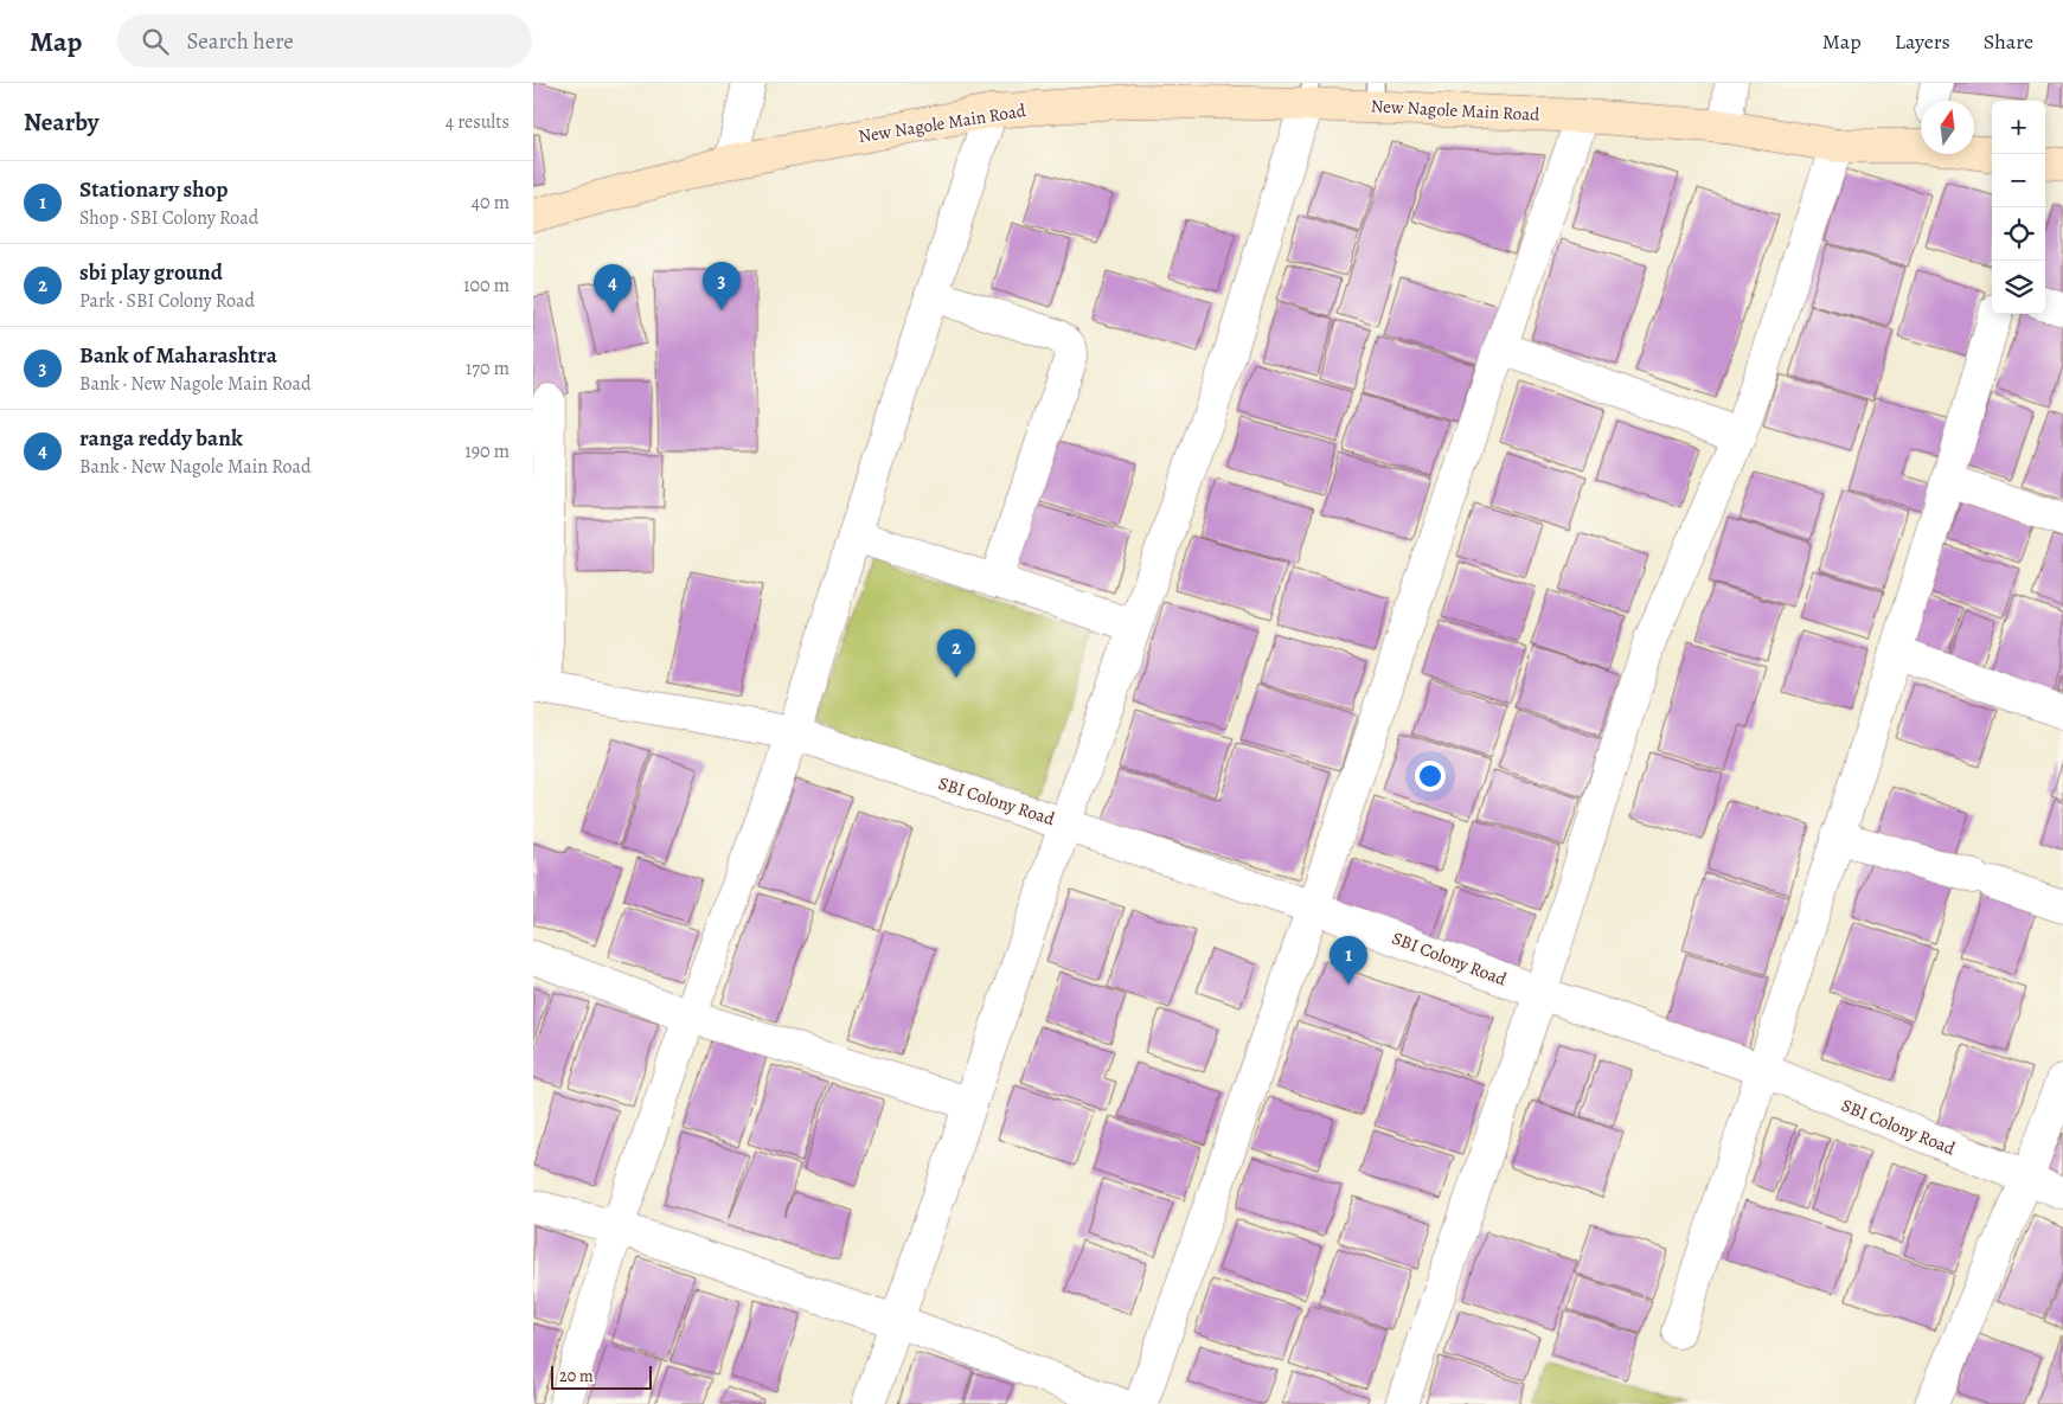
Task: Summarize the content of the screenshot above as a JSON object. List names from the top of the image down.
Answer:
{
  "streets": {
    "street": ["New Nagole Main Road", "SBI Colony Road"]
  },
  "scale_bar": "20 m",
  "north": "top",
  "page": {
    "header": "Map",
    "search": "Search here",
    "nav": ["Map", "Layers", "Share"],
    "heading": ["Nearby", "4 results"],
    "map_buttons": ["+", "−"],
    "list": [
      {
        "mark": "1",
        "name": "Stationary shop",
        "note": "Shop · SBI Colony Road",
        "value": "40 m"
      },
      {
        "mark": "2",
        "name": "sbi play ground",
        "note": "Park · SBI Colony Road",
        "value": "100 m"
      },
      {
        "mark": "3",
        "name": "Bank of Maharashtra",
        "note": "Bank · New Nagole Main Road",
        "value": "170 m"
      },
      {
        "mark": "4",
        "name": "ranga reddy bank",
        "note": "Bank · New Nagole Main Road",
        "value": "190 m"
      }
    ],
    "pins": [
      "3",
      "4",
      "2",
      "1"
    ],
    "scale": "20 m"
  }
}
